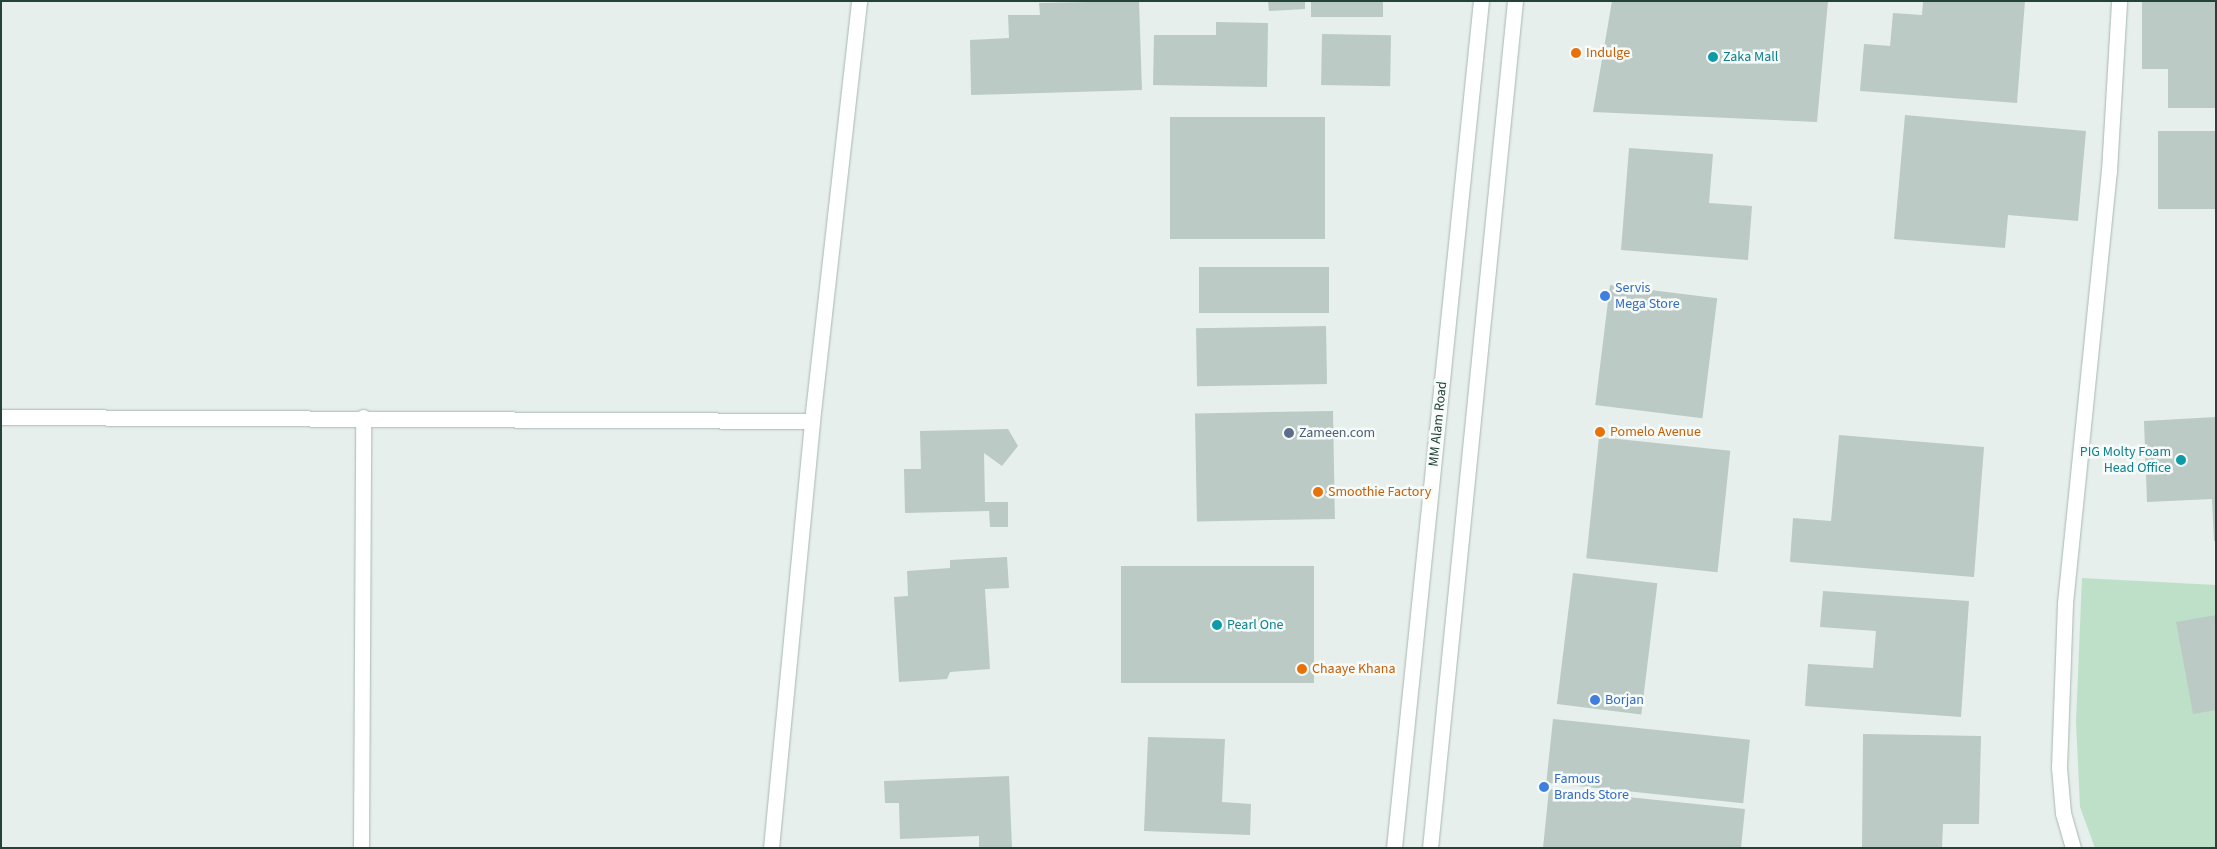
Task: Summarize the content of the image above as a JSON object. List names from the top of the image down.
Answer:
{
  "streets": {
    "street": ["MM Alam Road"]
  },
  "places": [
    "Indulge",
    "Zaka Mall",
    "Servis Mega Store",
    "Pomelo Avenue",
    "Zameen.com",
    "PIG Molty Foam Head Office",
    "Smoothie Factory",
    "Pearl One",
    "Chaaye Khana",
    "Borjan",
    "Famous Brands Store"
  ]
}
